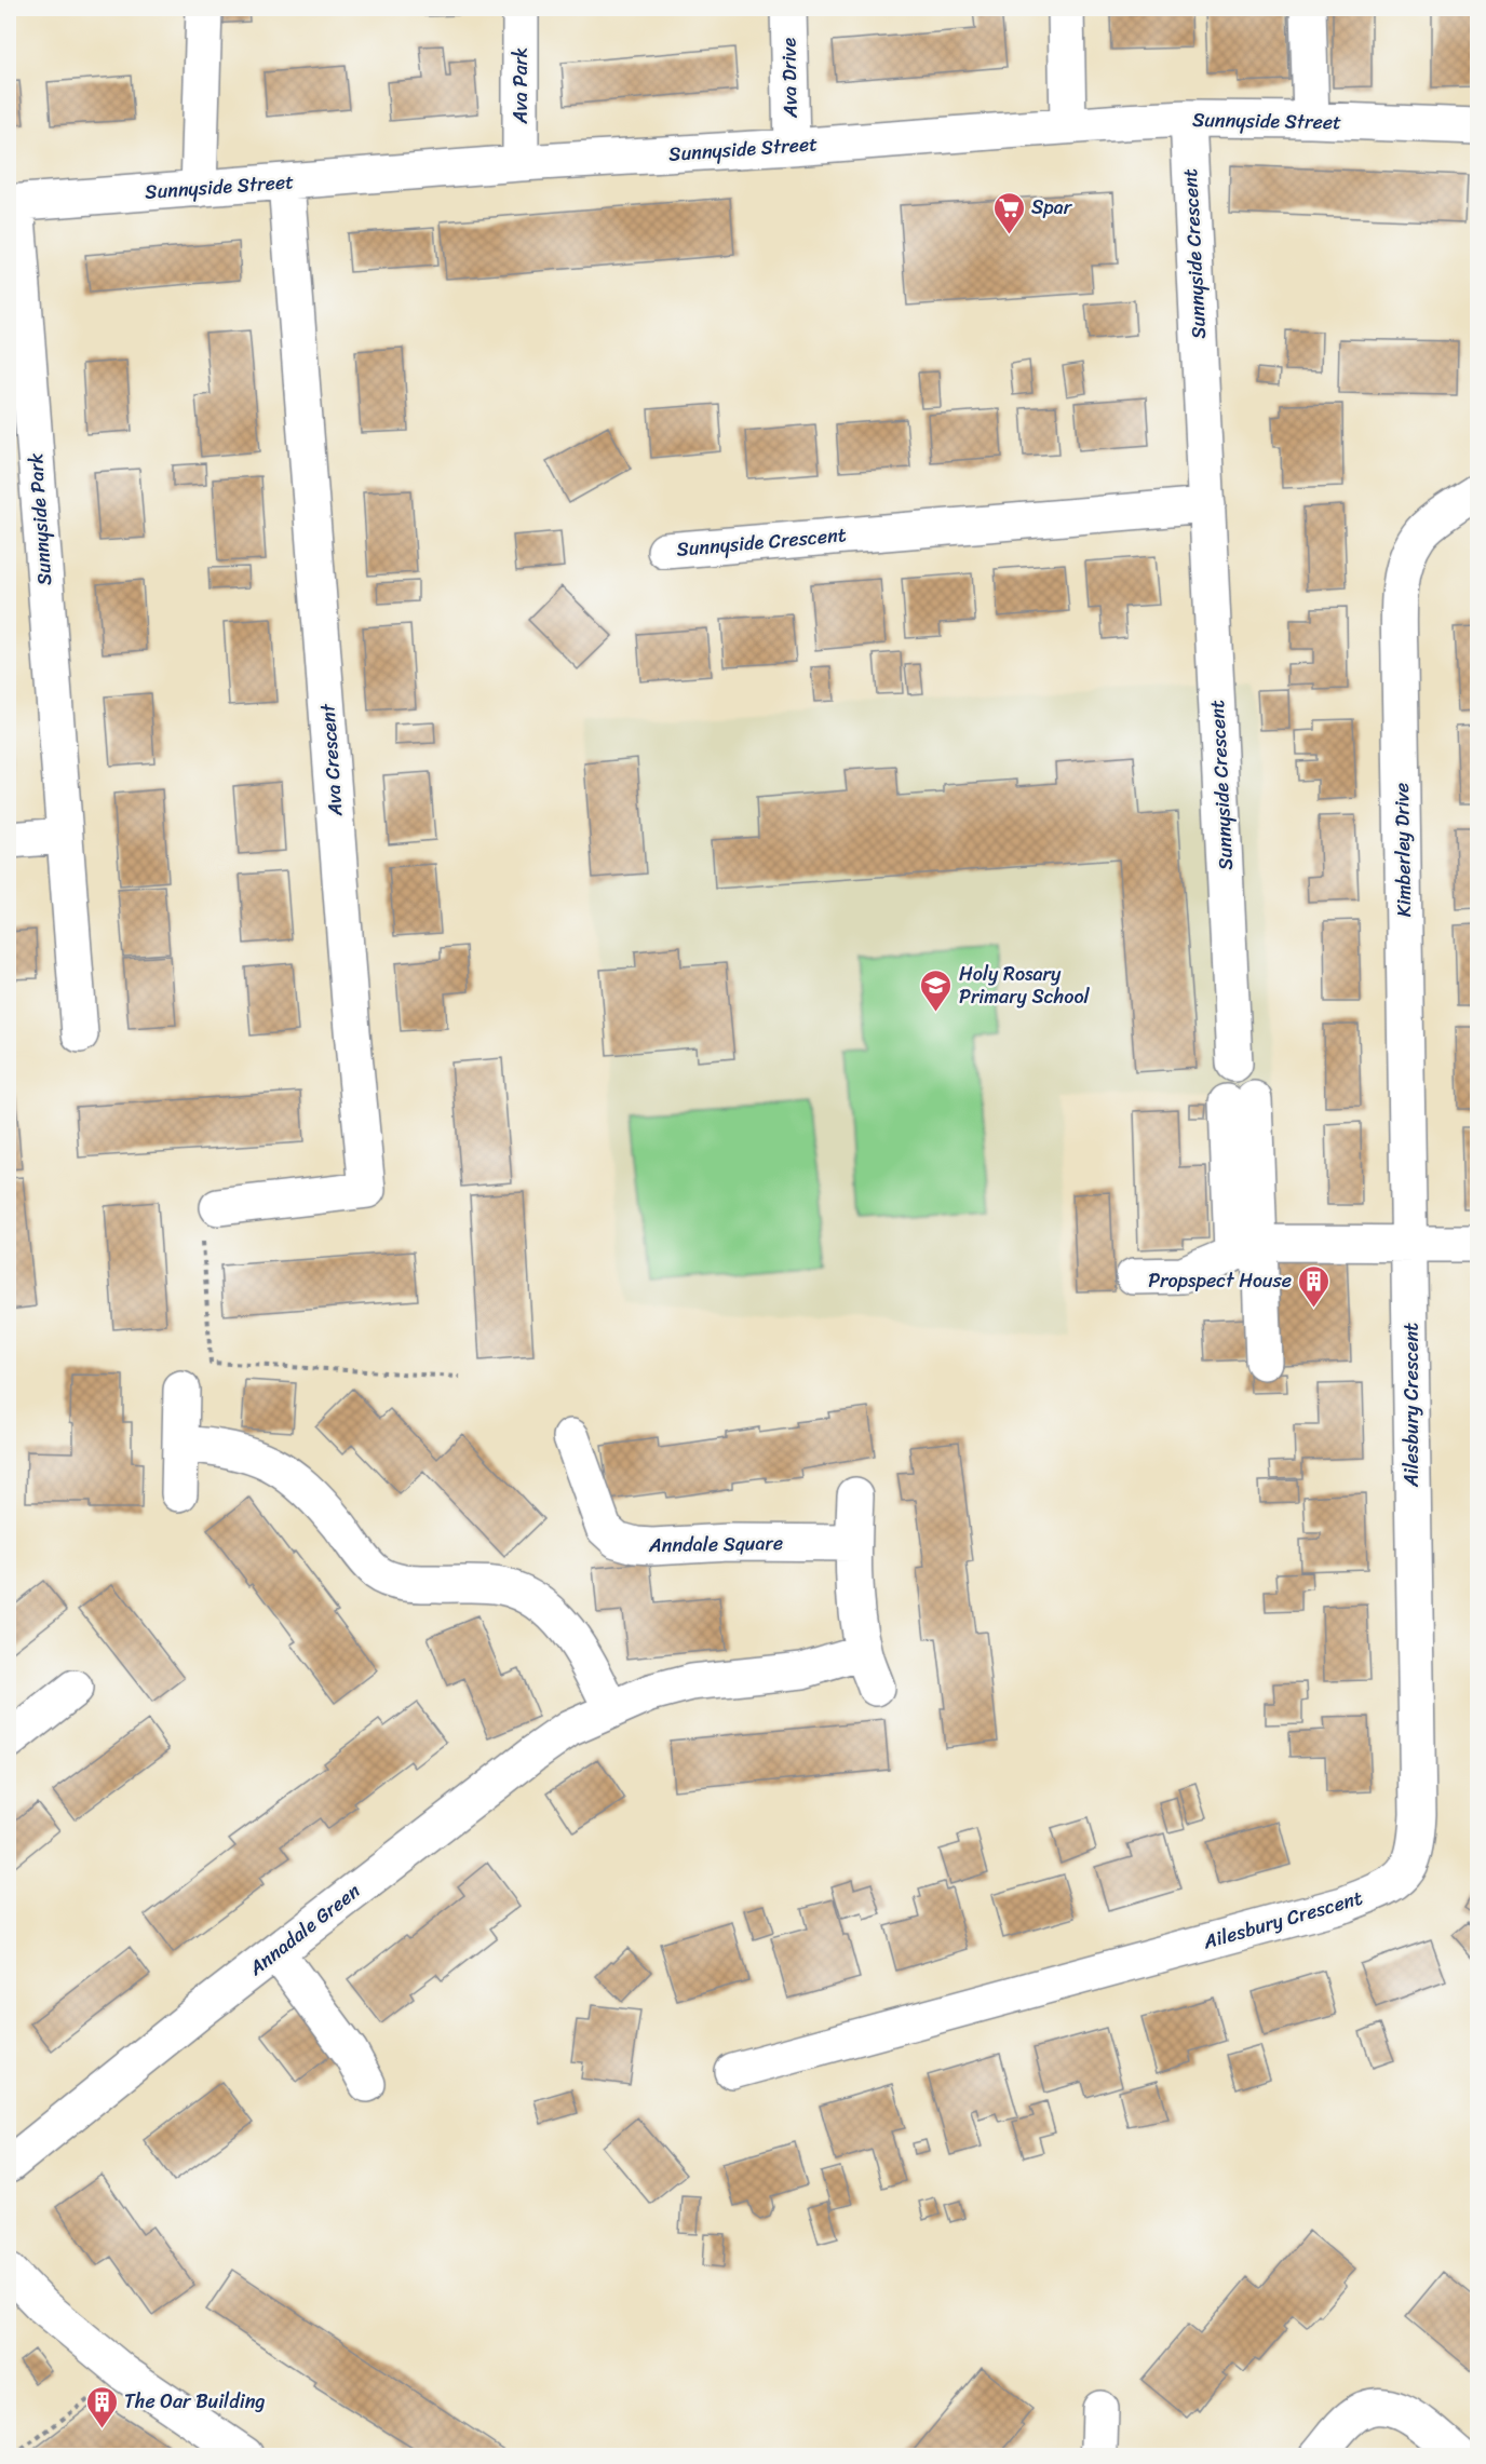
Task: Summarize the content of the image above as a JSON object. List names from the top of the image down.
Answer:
{
  "streets": {
    "street": [
      "Ava Drive",
      "Ava Park",
      "Sunnyside Street",
      "Sunnyside Crescent",
      "Sunnyside Park",
      "Ava Crescent",
      "Kimberley Drive",
      "Ailesbury Crescent",
      "Anndale Square",
      "Annadale Green"
    ]
  },
  "crossings": [
    ["Ava Drive", "Sunnyside Street"],
    ["Ava Park", "Sunnyside Street"],
    ["Sunnyside Street", "Sunnyside Crescent"],
    ["Sunnyside Street", "Sunnyside Park"],
    ["Sunnyside Street", "Ava Crescent"],
    ["Kimberley Drive", "Ailesbury Crescent"]
  ],
  "places": {
    "supermarket": ["Spar"],
    "school or university": ["Holy Rosary Primary School"],
    "building": ["Propspect House", "The Oar Building"]
  }
}
